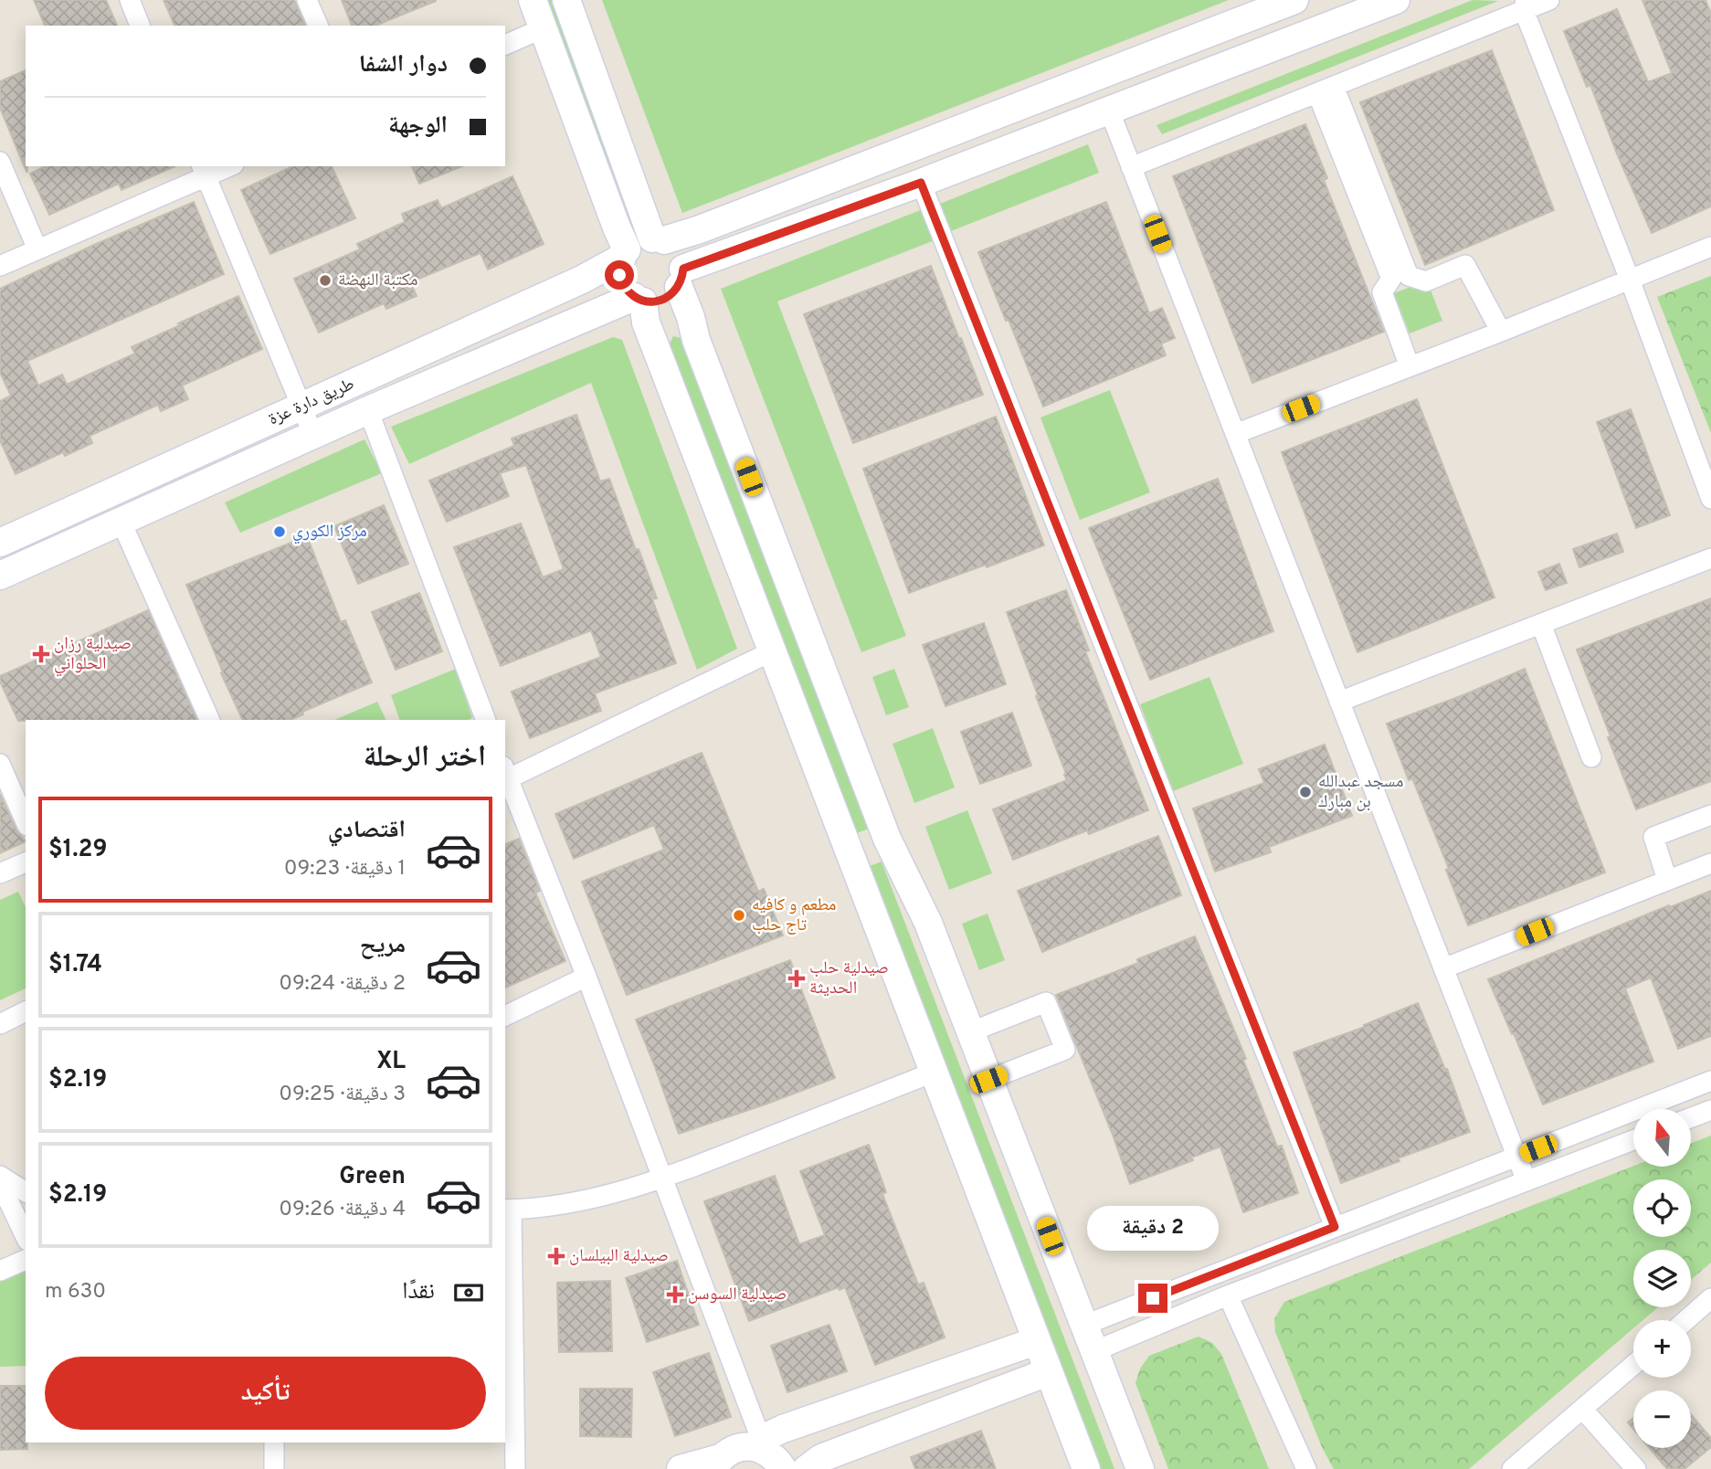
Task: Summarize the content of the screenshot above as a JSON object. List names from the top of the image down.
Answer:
{
  "streets": {
    "main road": ["طريق دارة عزة"]
  },
  "places": {
    "other": [
      "مكتبة النهضة",
      "مركز الكوري",
      "مسجد عبدالله بن مبارك",
      "مطعم و كافيه تاج حلب"
    ],
    "health": [
      "صيدلية رزان الحلواني",
      "صيدلية حلب الحديثة",
      "صيدلية البيلسان",
      "صيدلية السوسن"
    ]
  },
  "north": "top",
  "page": {
    "banner": ["دوار الشفا", "الوجهة"],
    "heading": "اختر الرحلة",
    "list": [
      {
        "name": "اقتصادي",
        "note": "1 دقيقة · 09:23",
        "value": "$1.29"
      },
      {
        "name": "مريح",
        "note": "2 دقيقة · 09:24",
        "value": "$1.74"
      },
      {
        "name": "XL",
        "note": "3 دقيقة · 09:25",
        "value": "$2.19"
      },
      {
        "name": "Green",
        "note": "4 دقيقة · 09:26",
        "value": "$2.19"
      }
    ],
    "map_buttons": ["+", "−"],
    "bubble": "2 دقيقة",
    "pay": ["نقدًا", "630 m"],
    "buttons": "تأكيد"
  }
}
